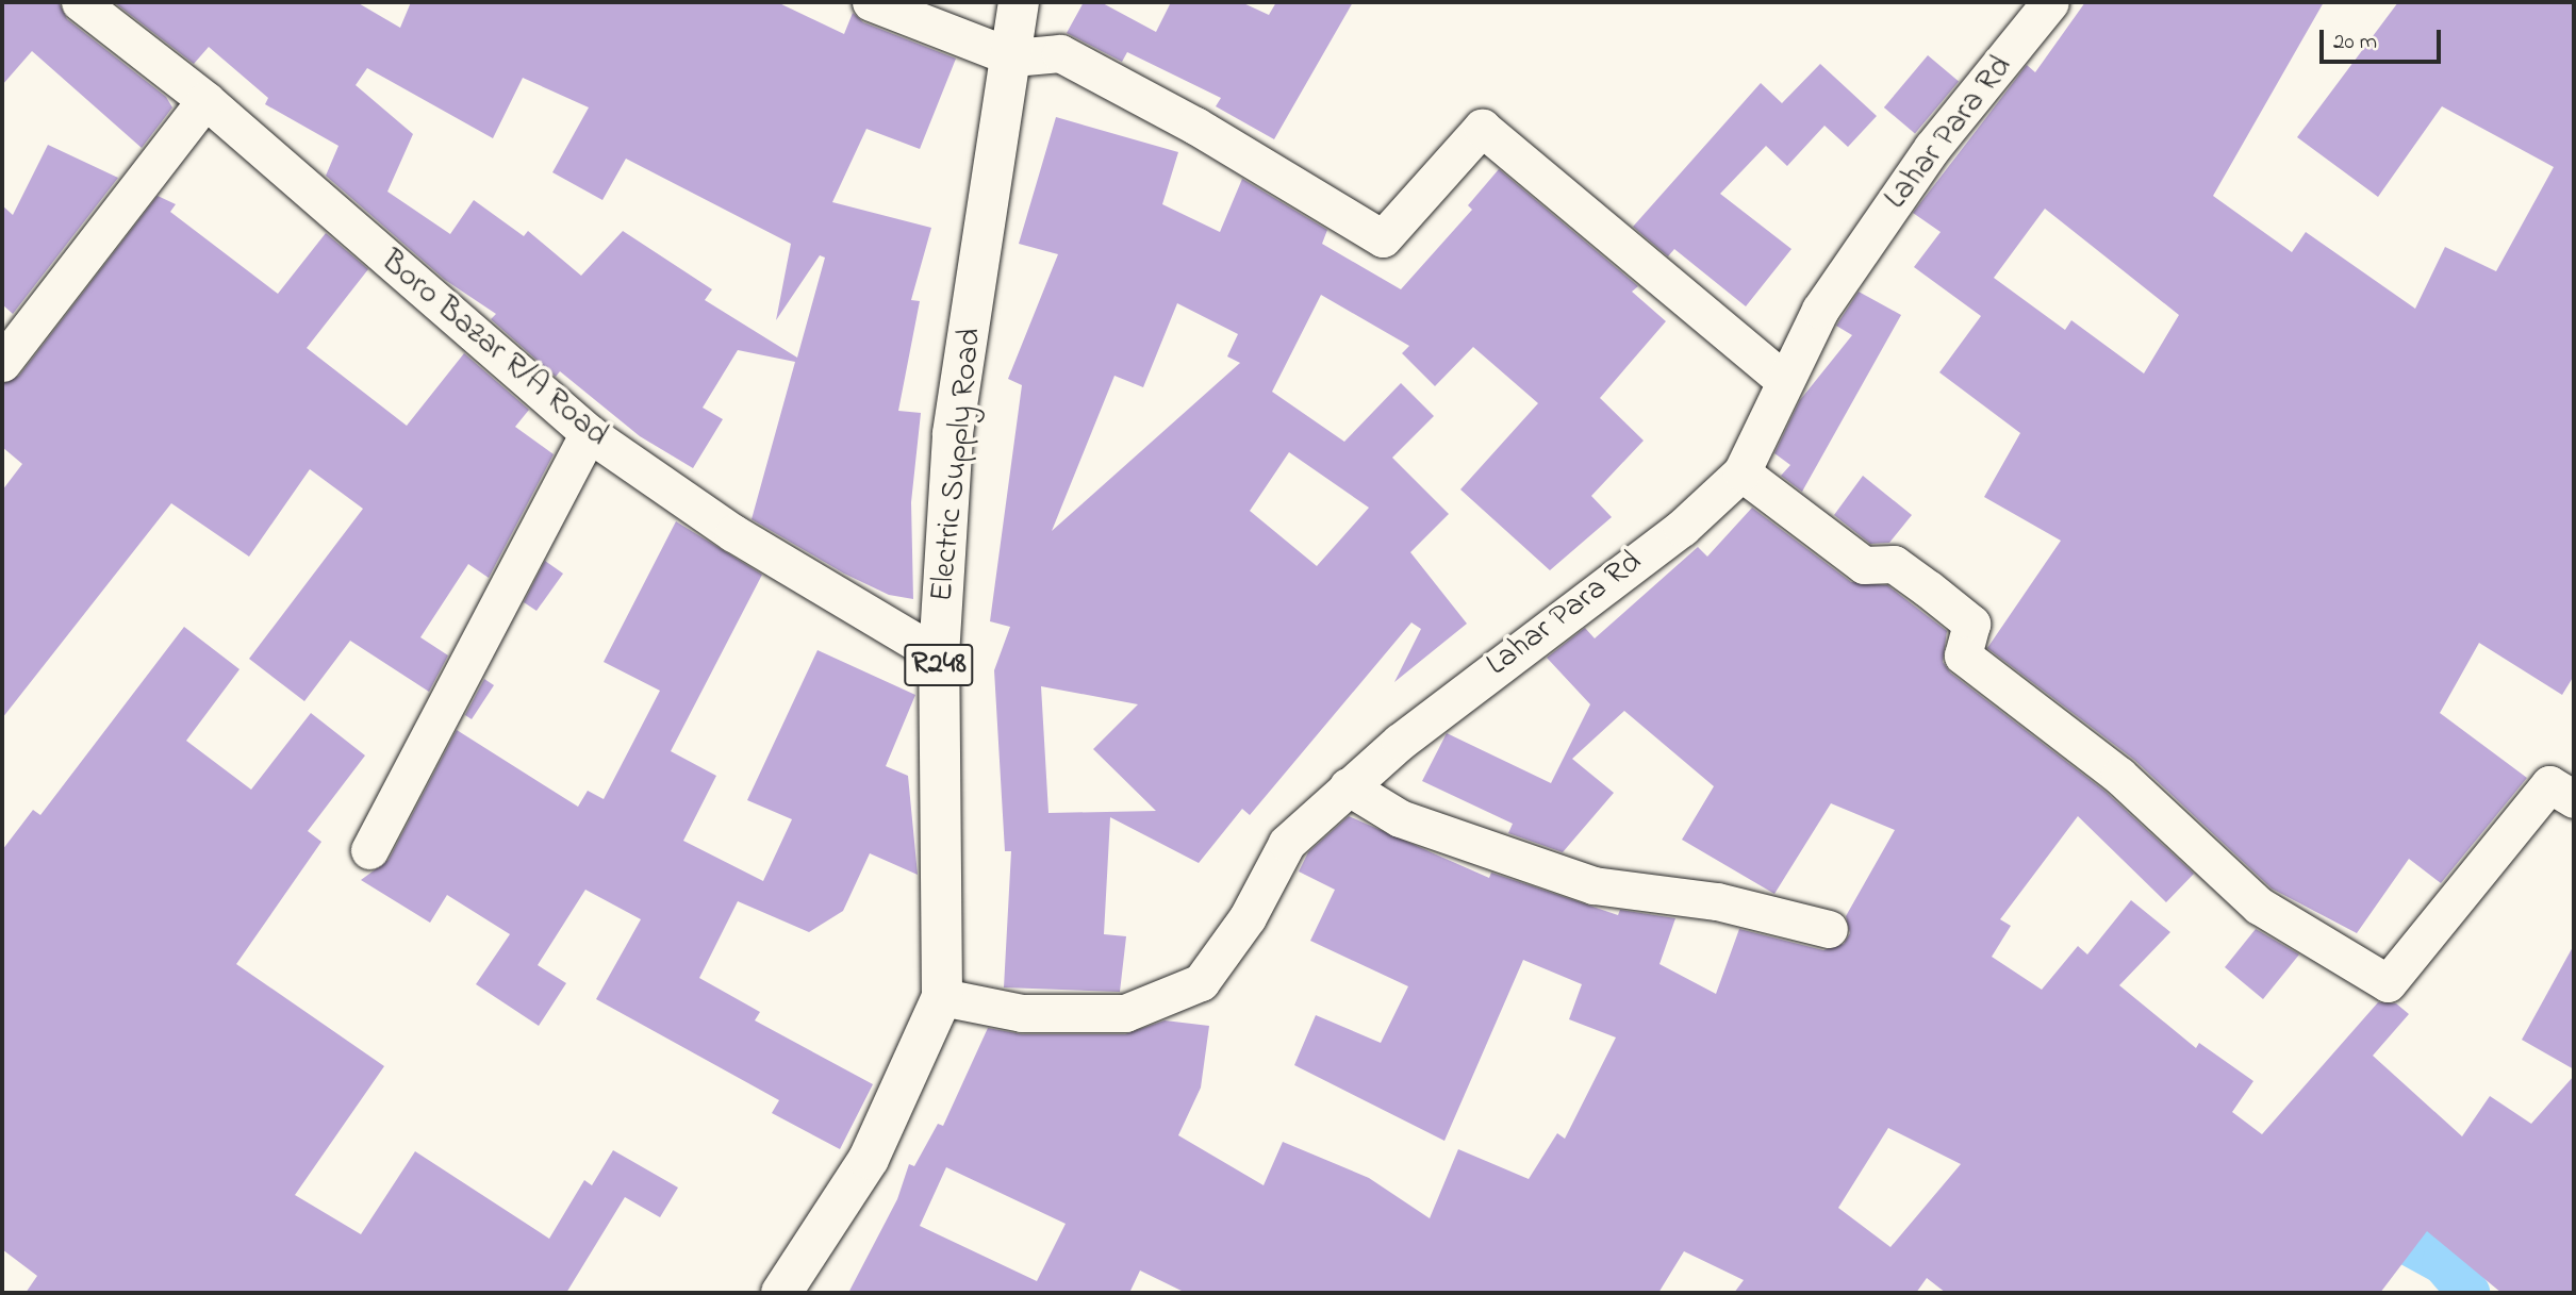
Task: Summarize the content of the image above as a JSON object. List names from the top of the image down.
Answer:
{
  "streets": {
    "main road": ["Electric Supply Road", "R248"],
    "street": ["Lahar Para Rd", "Boro Bazar R/A Road"]
  },
  "crossings": [
    ["Lahar Para Rd", "Electric Supply Road"],
    ["Boro Bazar R/A Road", "Electric Supply Road"]
  ],
  "scale_bar": "20 m"
}
